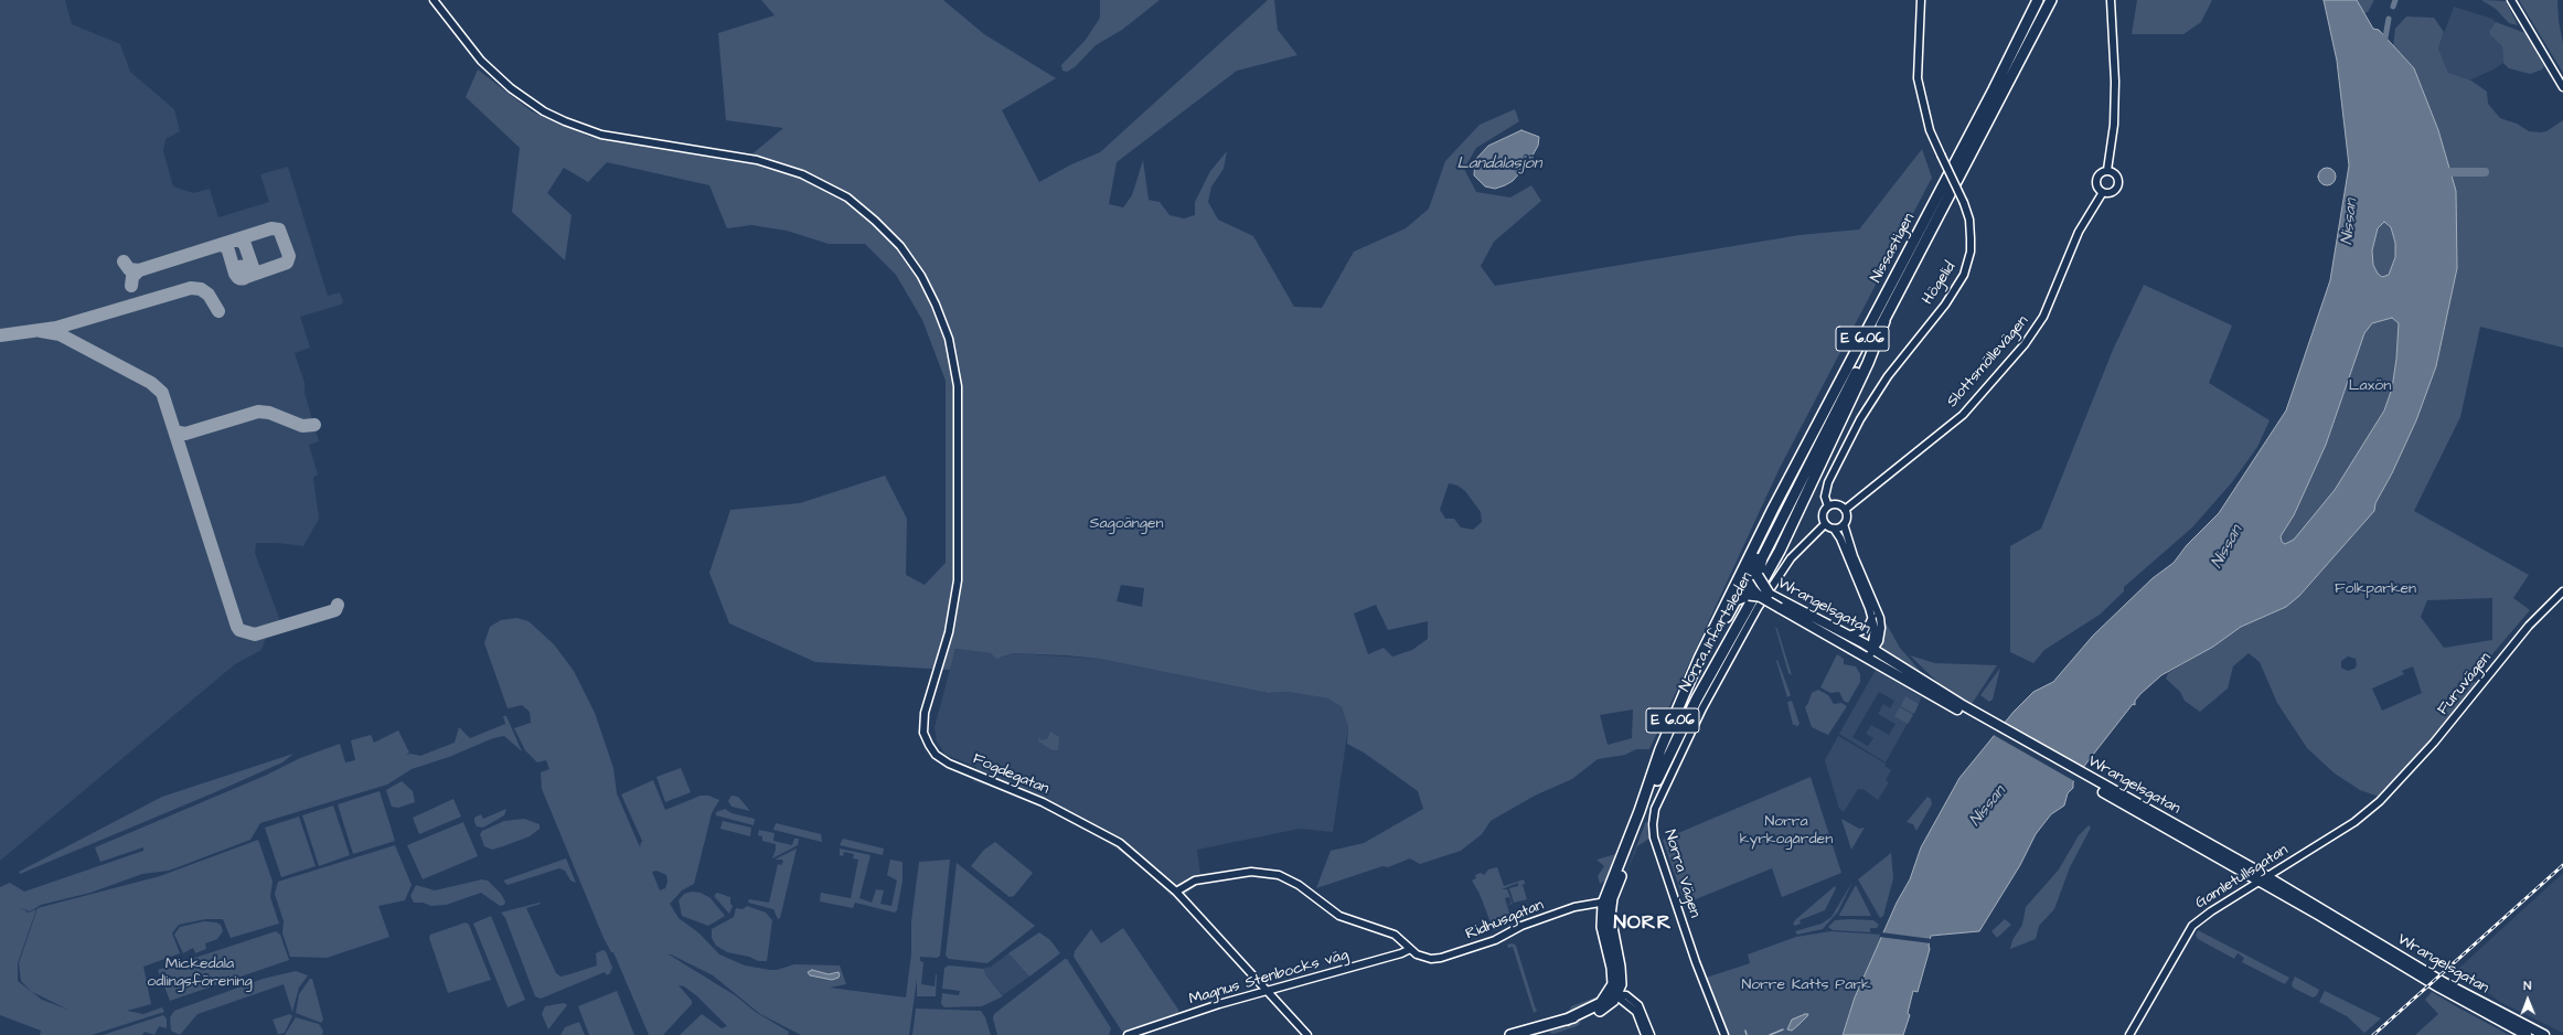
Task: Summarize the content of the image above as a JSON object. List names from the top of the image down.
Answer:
{
  "streets": {
    "highway": ["Nissastigen", "E 6.06", "Norra Infartsleden"],
    "main road": ["Wrangelsgatan"],
    "street": [
      "Högelid",
      "Slottsmöllevägen",
      "Furuvägen",
      "Fogdegatan",
      "Norra Vägen",
      "Gamletullsgatan",
      "Ridhusgatan",
      "Magnus Stenbocks väg"
    ]
  },
  "crossings": [
    ["Nissastigen", "E 6.06"],
    ["Nissastigen", "Norra Infartsleden"],
    ["Högelid", "Slottsmöllevägen"],
    ["Högelid", "Norra Vägen"],
    ["E 6.06", "Wrangelsgatan"],
    ["E 6.06", "Norra Infartsleden"],
    ["Slottsmöllevägen", "Norra Vägen"],
    ["Wrangelsgatan", "Gamletullsgatan"],
    ["Norra Infartsleden", "Ridhusgatan"],
    ["Furuvägen", "Gamletullsgatan"],
    ["Fogdegatan", "Magnus Stenbocks väg"],
    ["Ridhusgatan", "Magnus Stenbocks väg"]
  ],
  "districts": ["NORR"],
  "water": ["Landalasjön", "Nissan"],
  "parks": [
    "Laxön",
    "Sagoängen",
    "Folkparken",
    "Norra kyrkogården",
    "Mickedala odlingsförening",
    "Norre Katts Park"
  ],
  "north": "top"
}
